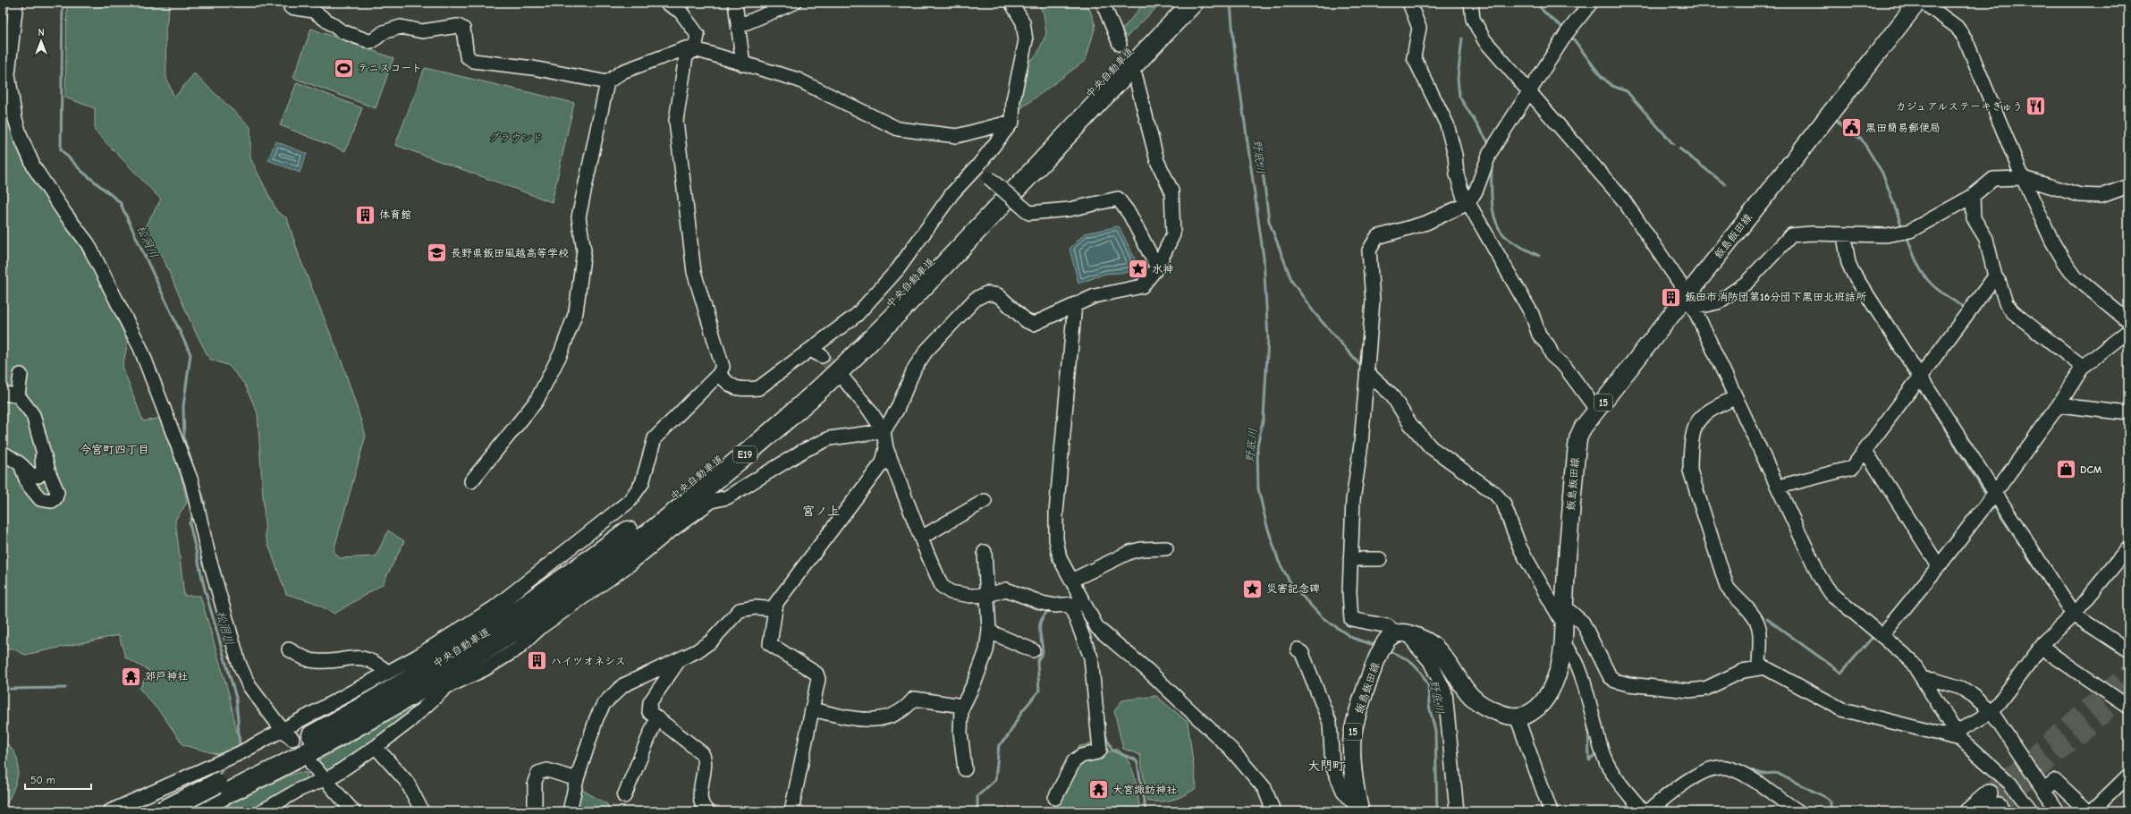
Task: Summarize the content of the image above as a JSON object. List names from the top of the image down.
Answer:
{
  "streets": {
    "highway": ["中央自動車道", "E19"],
    "main road": ["飯島飯田線", "15"]
  },
  "districts": ["今宮町四丁目", "宮ノ上", "大門町"],
  "water": ["野底川", "松洞川"],
  "parks": ["グラウンド"],
  "places": {
    "sports": ["テニスコート"],
    "restaurant": ["カジュアルステーキぎゅう"],
    "public building": ["黒田簡易郵便局"],
    "building": ["体育館", "飯田市消防団第16分団下黒田北班詰所", "ハイツオネシス"],
    "school or university": ["長野県飯田風越高等学校"],
    "place": ["水神", "災害記念碑"],
    "shop": ["DCM"],
    "temple": ["郊戸神社", "大宮諏訪神社"]
  },
  "scale_bar": "50 m",
  "north": "top"
}
